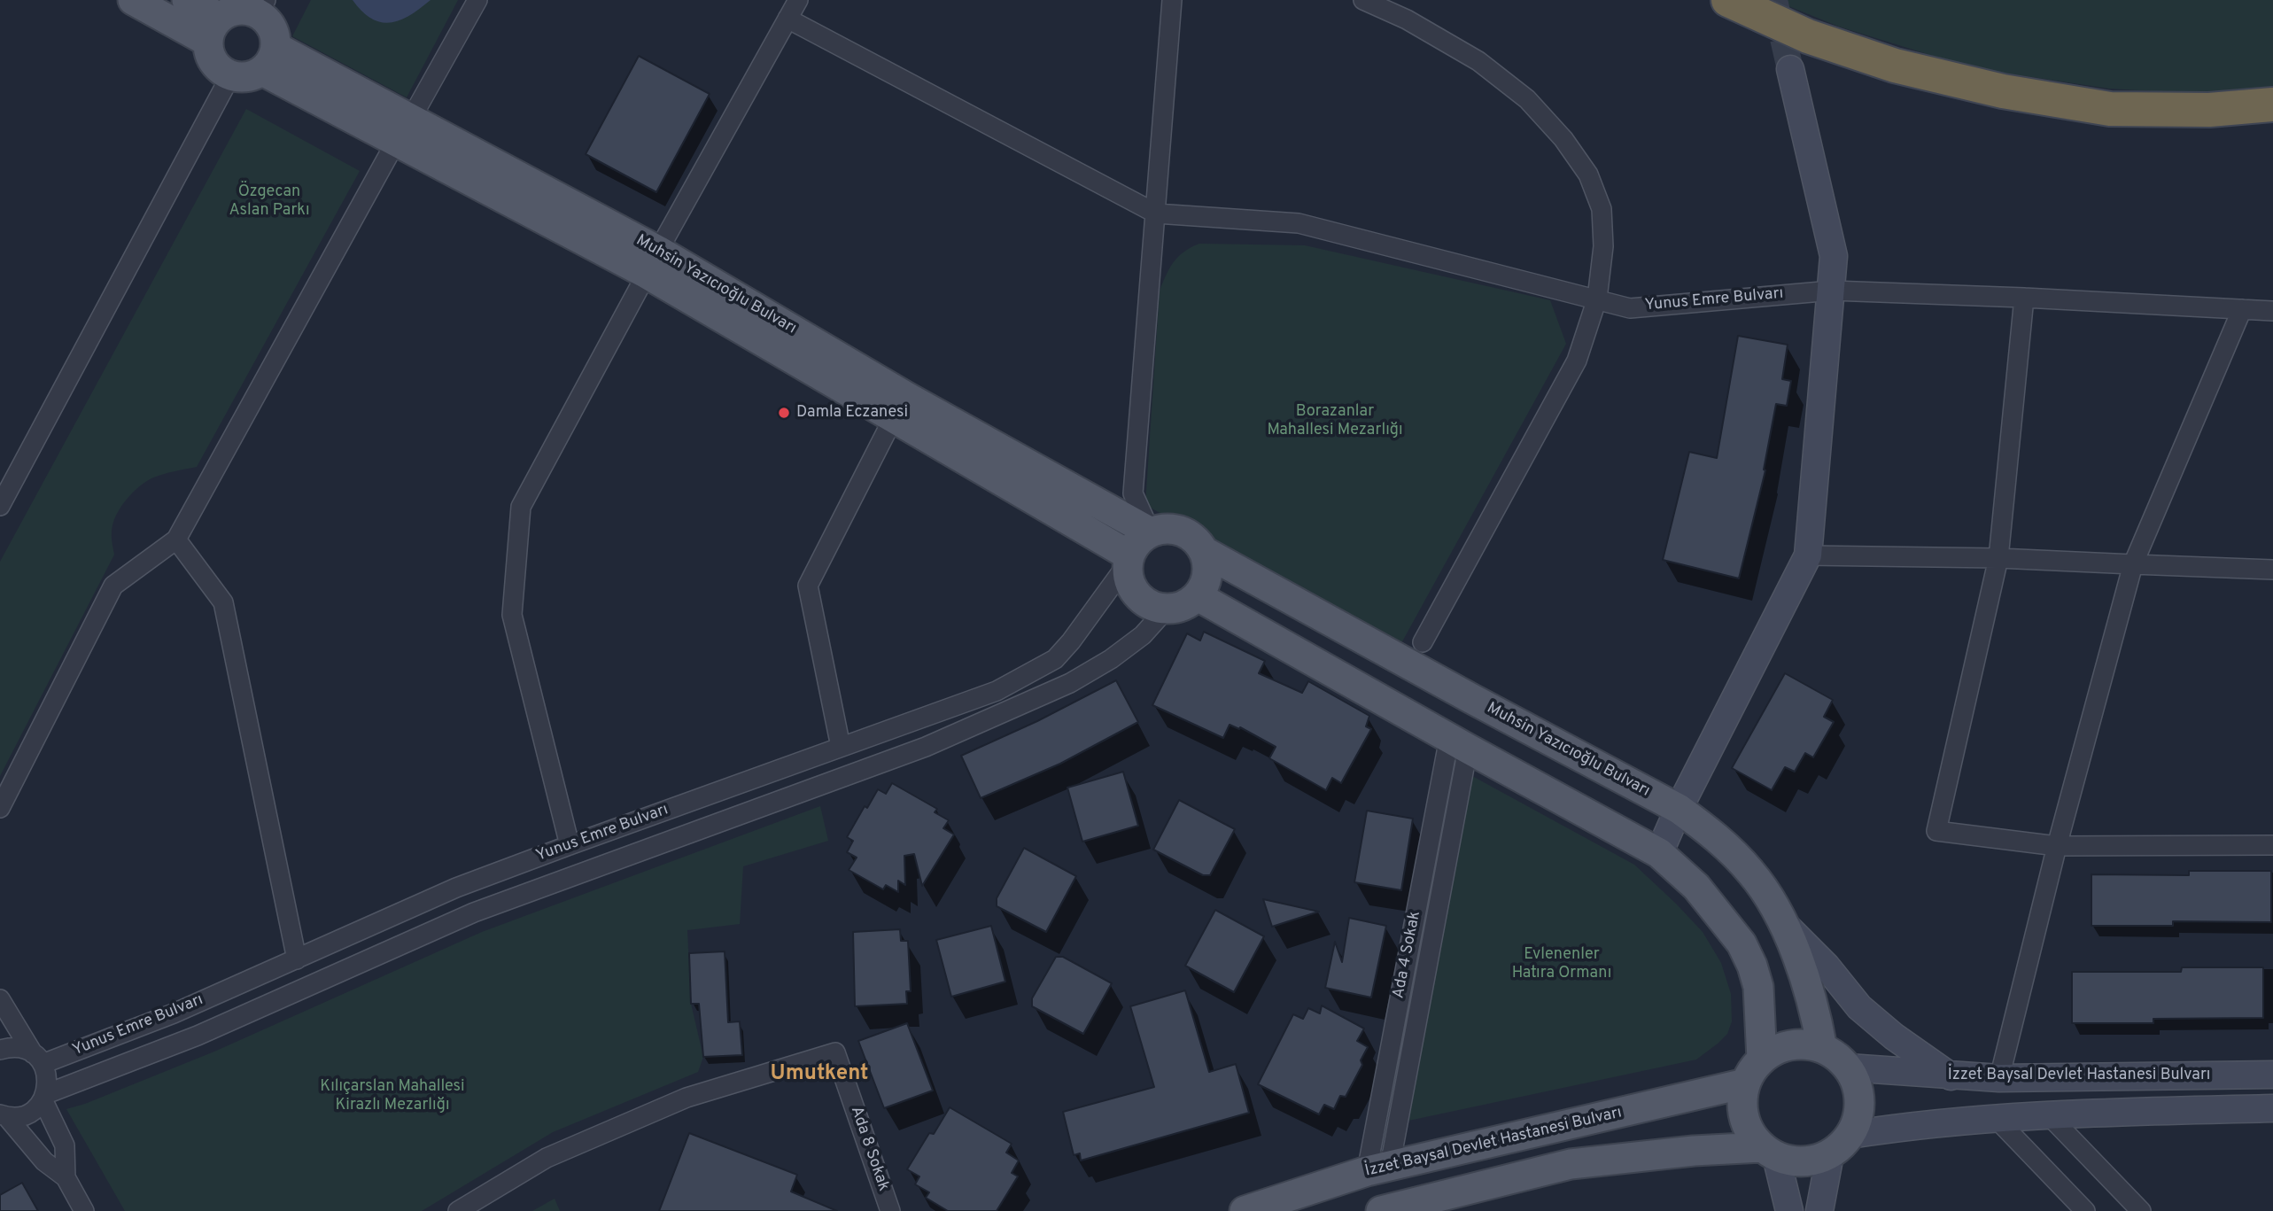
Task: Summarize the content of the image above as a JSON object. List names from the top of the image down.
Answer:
{
  "streets": {
    "main road": ["Muhsin Yazıcıoğlu Bulvarı", "İzzet Baysal Devlet Hastanesi Bulvarı"],
    "street": ["Yunus Emre Bulvarı", "Ada 4 Sokak", "Ada 8 Sokak"]
  },
  "crossings": [
    ["Muhsin Yazıcıoğlu Bulvarı", "Yunus Emre Bulvarı"],
    ["Muhsin Yazıcıoğlu Bulvarı", "İzzet Baysal Devlet Hastanesi Bulvarı"],
    ["Ada 4 Sokak", "İzzet Baysal Devlet Hastanesi Bulvarı"]
  ],
  "districts": ["Umutkent"],
  "parks": [
    "Özgecan Aslan Parkı",
    "Borazanlar Mahallesi Mezarlığı",
    "Evlenenler Hatıra Ormanı",
    "Kılıçarslan Mahallesi Kirazlı Mezarlığı"
  ],
  "places": ["Damla Eczanesi"]
}
